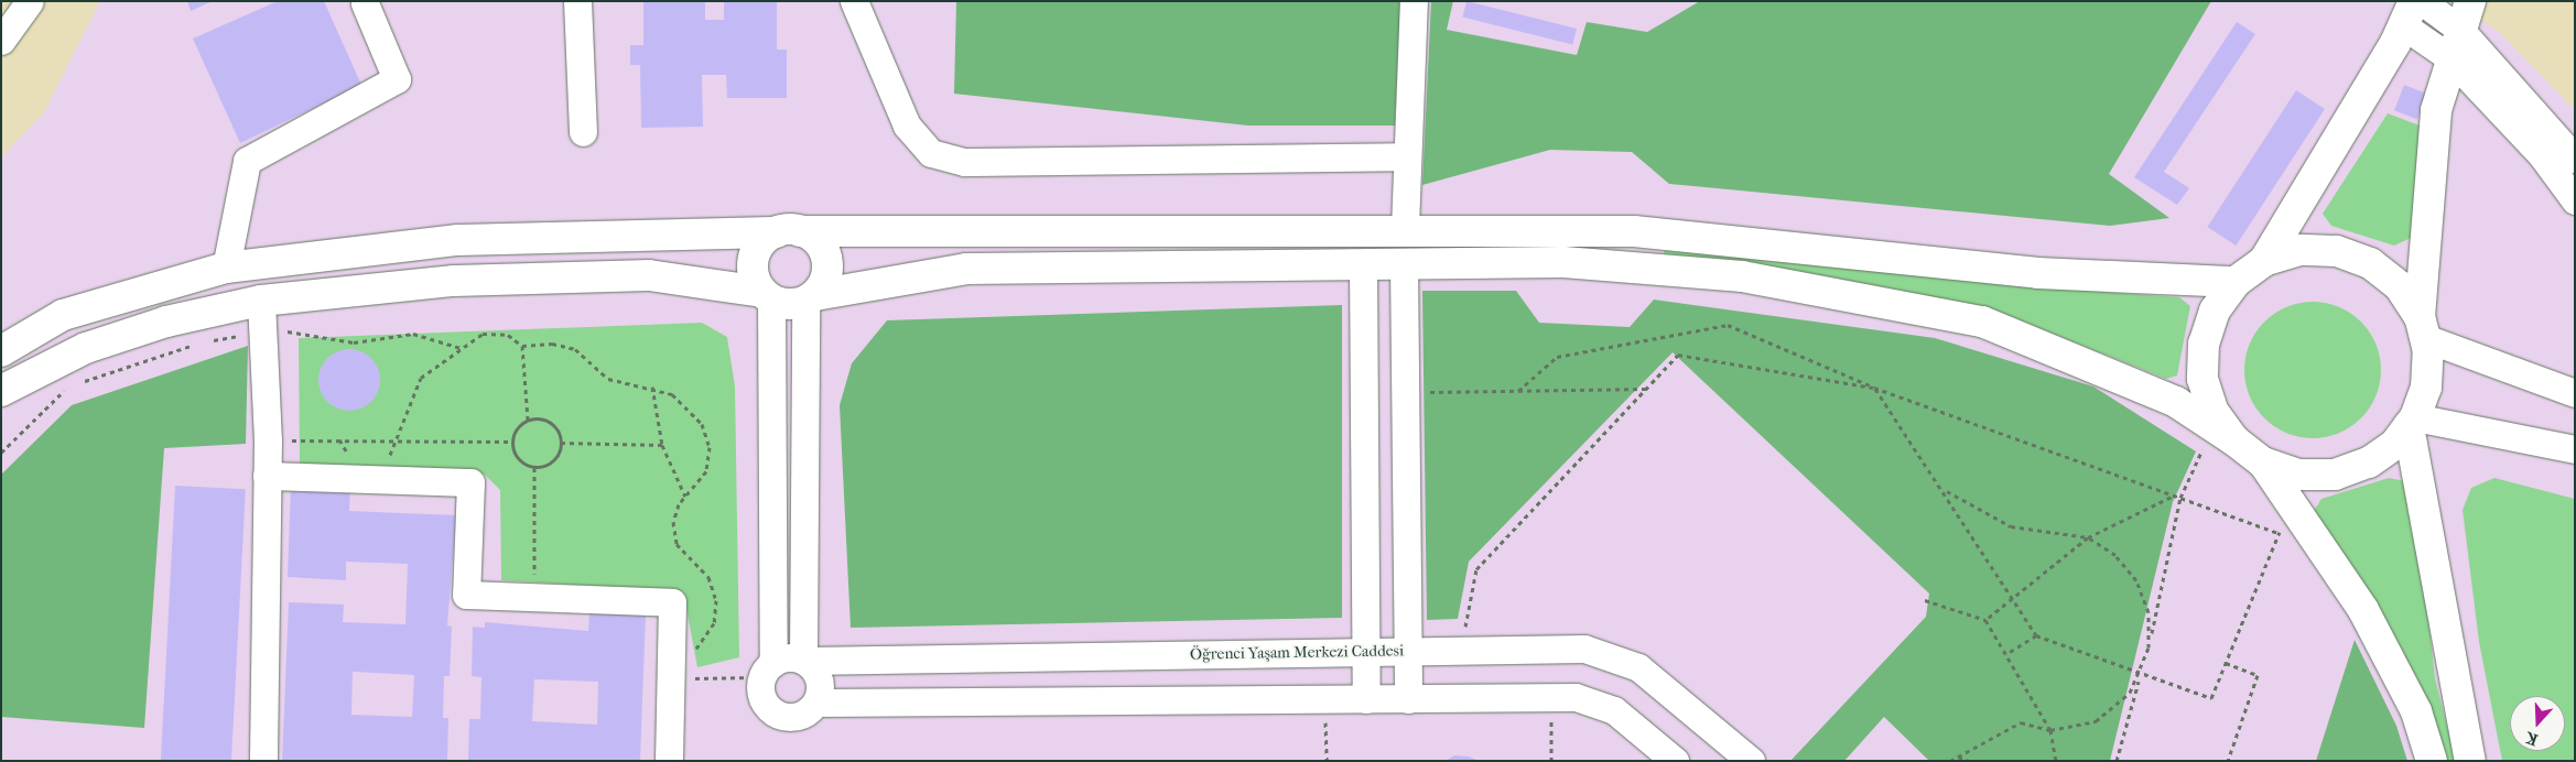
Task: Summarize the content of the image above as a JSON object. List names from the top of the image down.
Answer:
{
  "streets": {
    "street": ["Öğrenci Yaşam Merkezi Caddesi"]
  },
  "north": "bottom"
}
